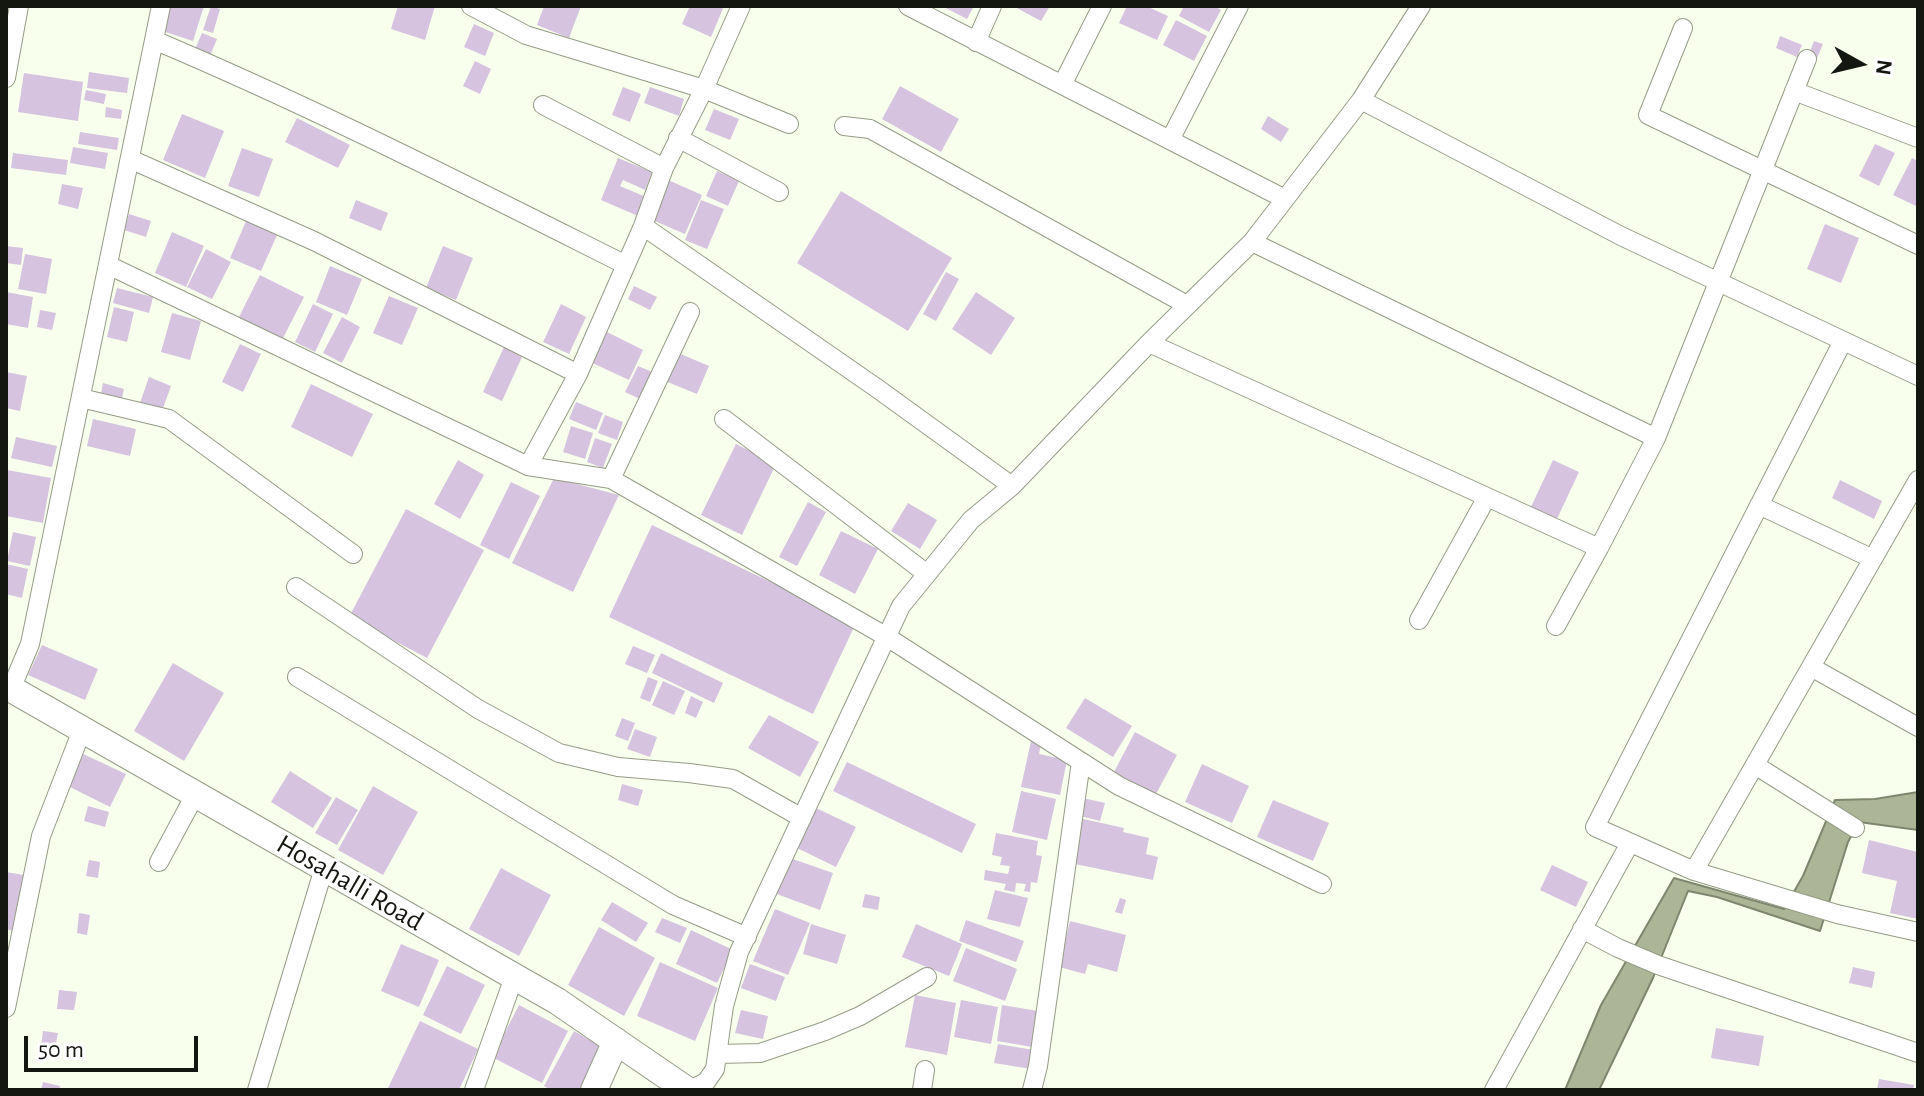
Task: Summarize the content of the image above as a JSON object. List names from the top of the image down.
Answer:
{
  "streets": {
    "street": ["Hosahalli Road"]
  },
  "scale_bar": "50 m",
  "north": "right"
}
